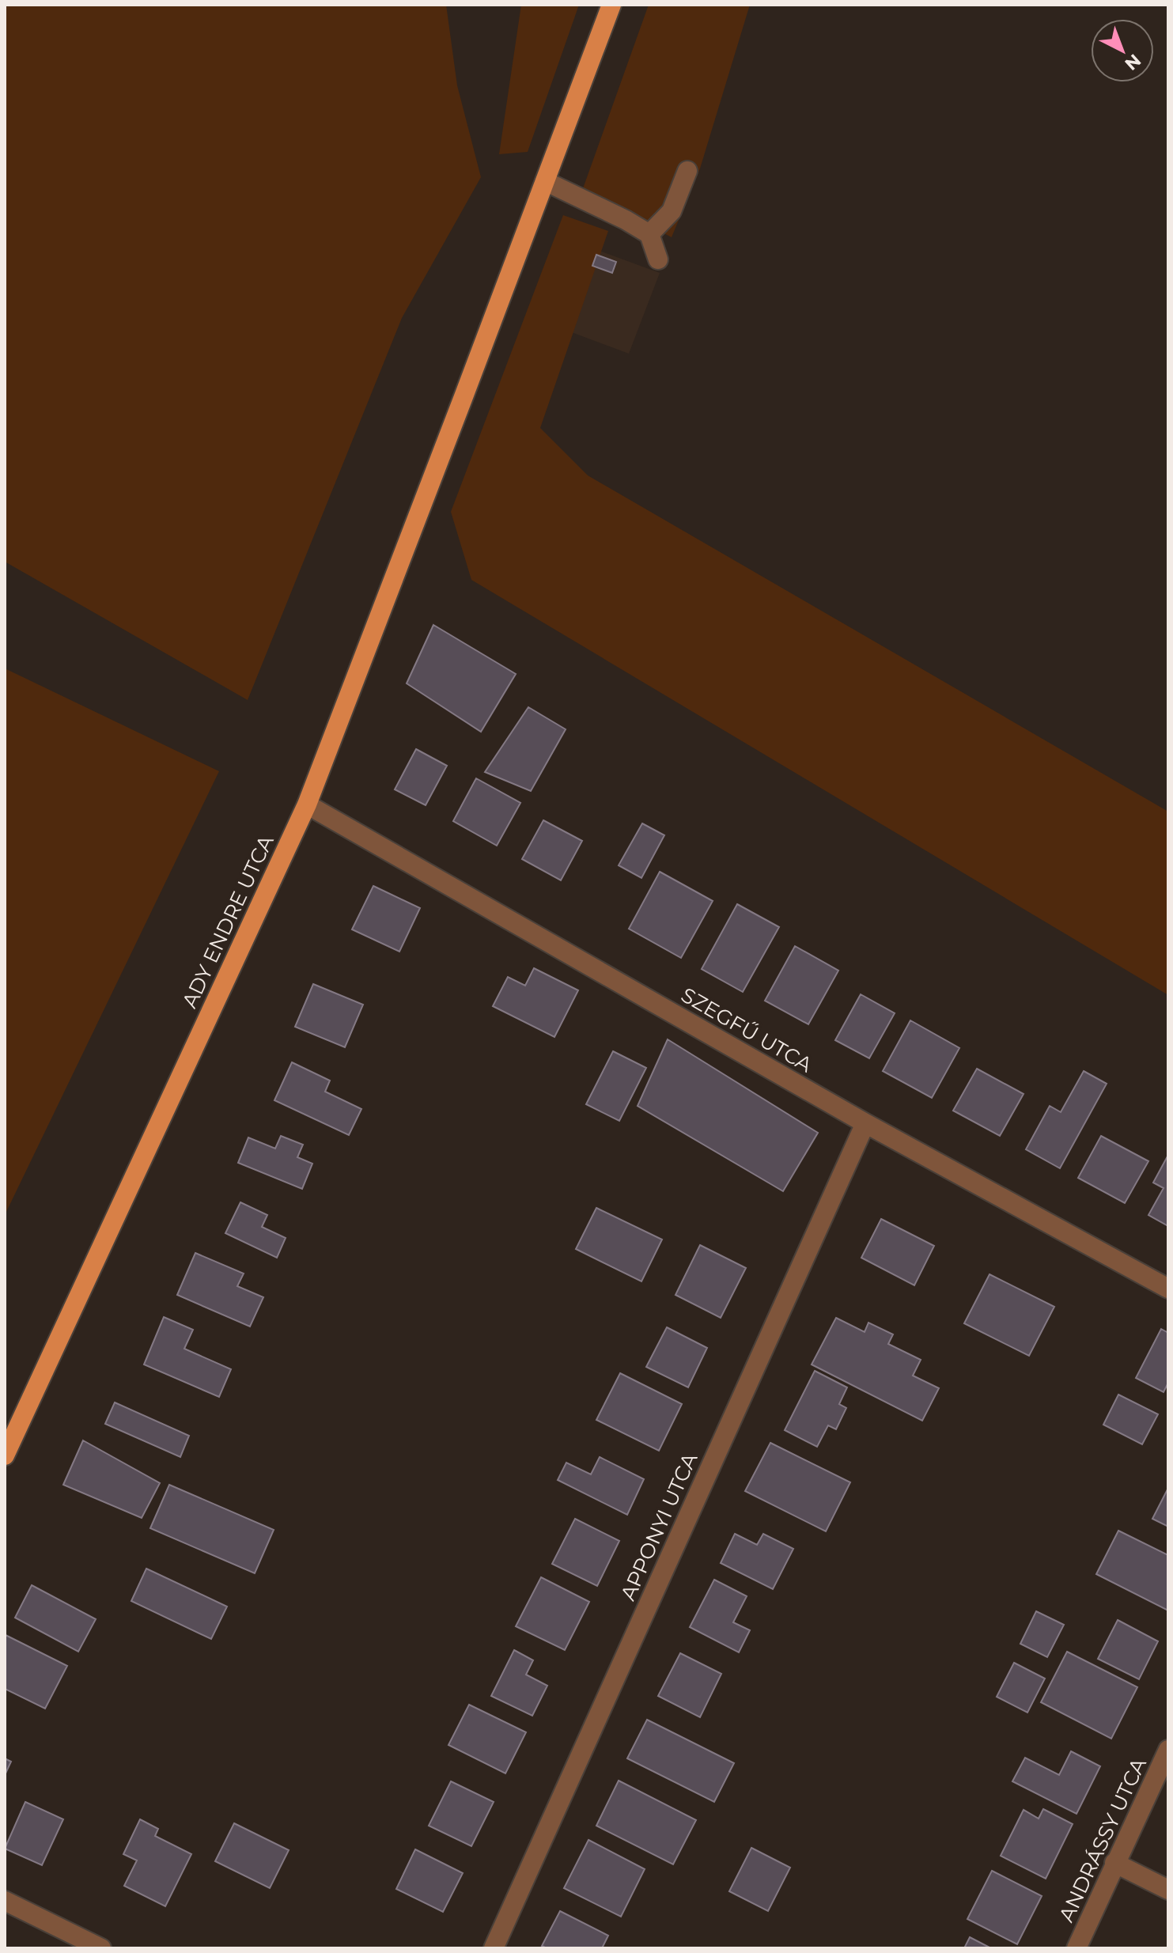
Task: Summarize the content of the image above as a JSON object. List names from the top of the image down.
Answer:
{
  "streets": {
    "main road": ["ADY ENDRE UTCA"],
    "street": ["SZEGFŰ UTCA", "APPONYI UTCA", "ANDRÁSSY UTCA"]
  },
  "crossings": [
    ["ADY ENDRE UTCA", "SZEGFŰ UTCA"],
    ["SZEGFŰ UTCA", "APPONYI UTCA"]
  ],
  "north": "bottom right"
}
